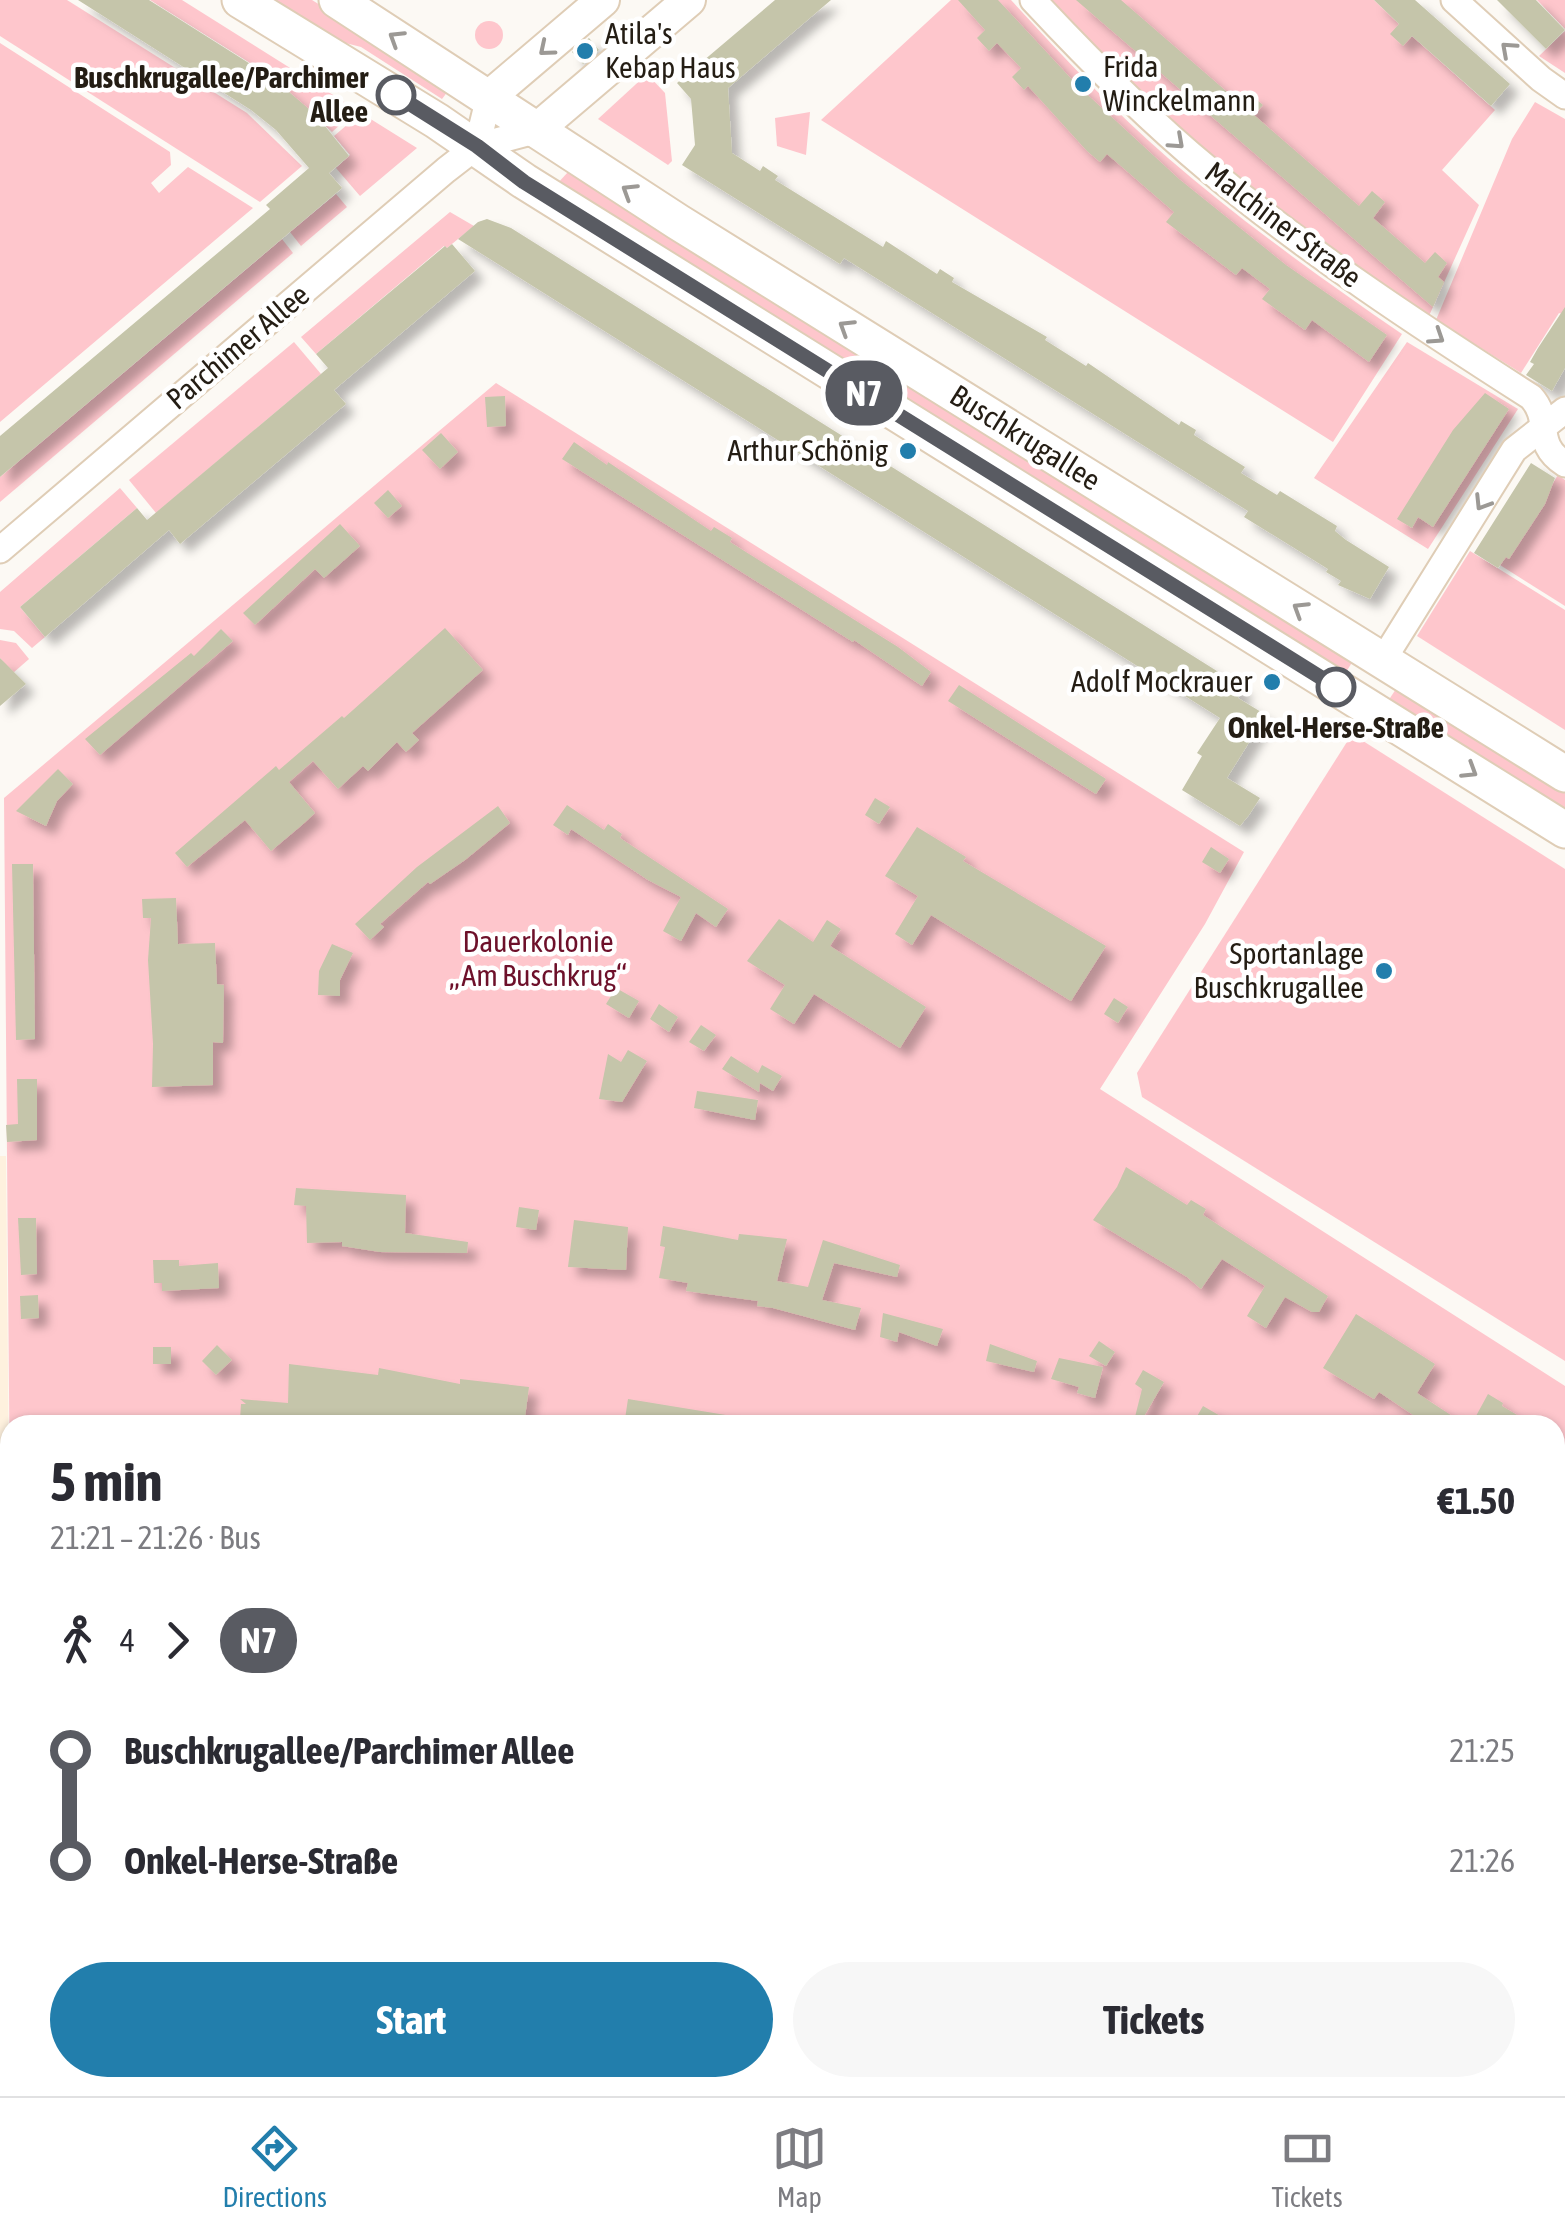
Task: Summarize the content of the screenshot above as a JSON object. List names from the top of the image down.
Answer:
{
  "streets": {
    "main road": ["Buschkrugallee"],
    "street": ["Malchiner Straße", "Parchimer Allee"]
  },
  "crossings": [
    ["Parchimer Allee", "Buschkrugallee"]
  ],
  "one_way": ["Malchiner Straße"],
  "parks": ["Dauerkolonie „Am Buschkrug“"],
  "places": [
    "Atila's Kebap Haus",
    "Frida Winckelmann",
    "Buschkrugallee/Parchimer Allee",
    "Arthur Schönig",
    "Adolf Mockrauer",
    "Onkel-Herse-Straße",
    "Sportanlage Buschkrugallee"
  ],
  "lines": ["bus line N7"],
  "page": {
    "on_map": "N7",
    "heading": ["5 min", "21:21 – 21:26 · Bus", "€1.50"],
    "legs": ["4", "N7"],
    "list": [
      {
        "name": "Buschkrugallee/Parchimer Allee",
        "value": "21:25"
      },
      {
        "name": "Onkel-Herse-Straße",
        "value": "21:26"
      }
    ],
    "buttons": ["Start", "Tickets"],
    "tabs": ["Directions", "Map", "Tickets"]
  }
}
